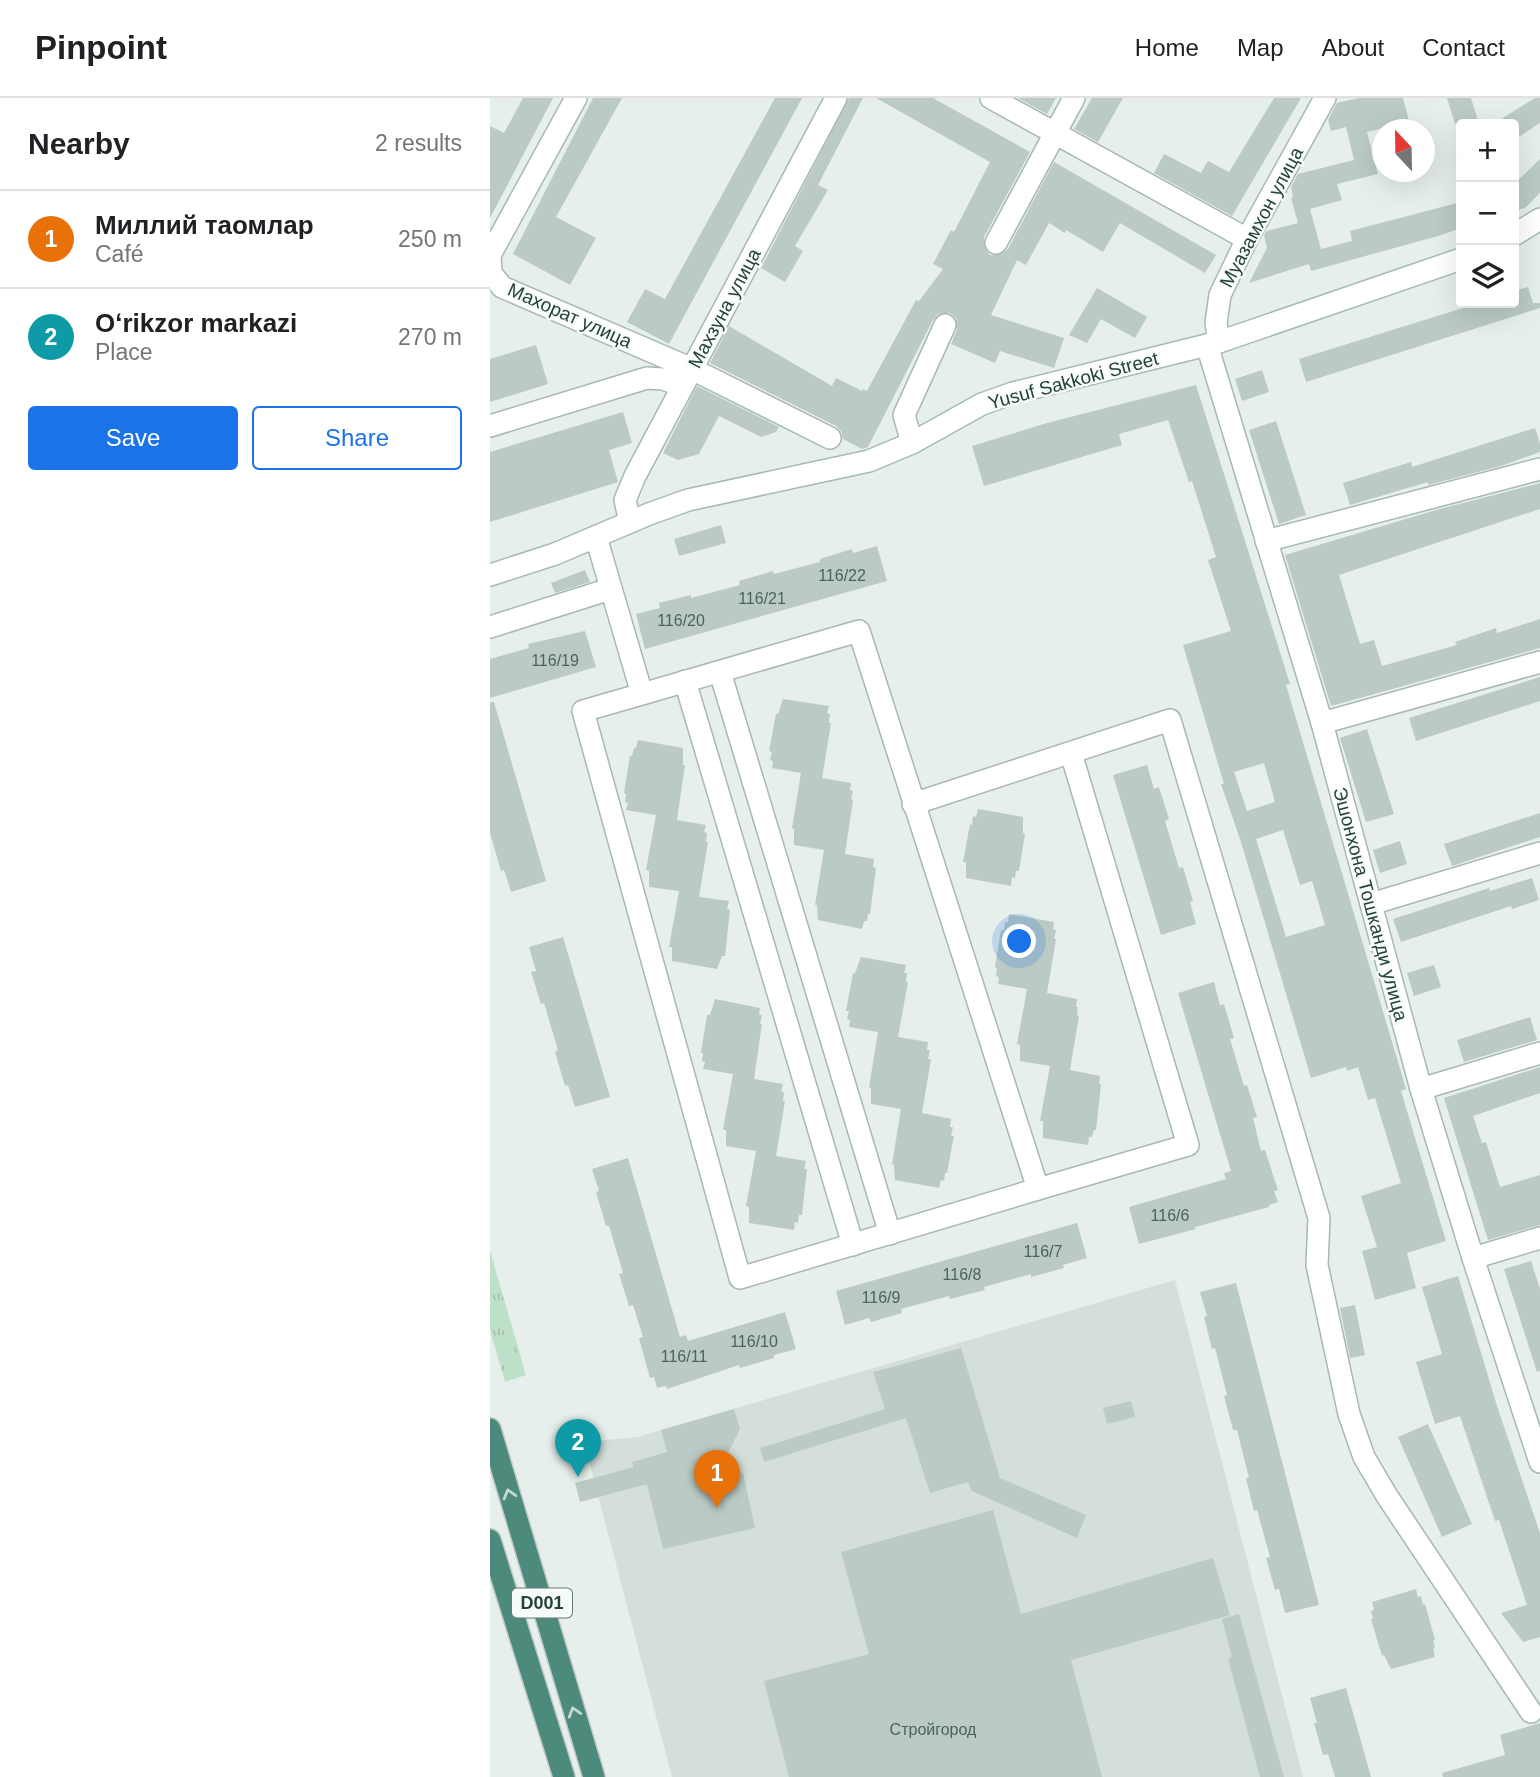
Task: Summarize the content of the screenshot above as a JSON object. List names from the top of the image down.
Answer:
{
  "streets": {
    "highway": ["D001"],
    "street": [
      "Муазамхон улица",
      "Махзуна улица",
      "Махорат улица",
      "Yusuf Sakkoki Street",
      "Эшонхона Тошканди улица"
    ]
  },
  "crossings": [
    ["Муазамхон улица", "Yusuf Sakkoki Street"],
    ["Муазамхон улица", "Эшонхона Тошканди улица"],
    ["Махзуна улица", "Махорат улица"],
    ["Махзуна улица", "Yusuf Sakkoki Street"],
    ["Yusuf Sakkoki Street", "Эшонхона Тошканди улица"]
  ],
  "house_numbers": [
    "116/22",
    "116/21",
    "116/20",
    "116/19",
    "116/6",
    "116/7",
    "116/8",
    "116/9",
    "116/10",
    "116/11",
    "Стройгород"
  ],
  "north": "top",
  "page": {
    "header": "Pinpoint",
    "nav": [
      "Home",
      "Map",
      "About",
      "Contact"
    ],
    "heading": ["Nearby", "2 results"],
    "map_buttons": ["+", "−"],
    "list": [
      {
        "mark": "1",
        "name": "Миллий таомлар",
        "note": "Café",
        "value": "250 m"
      },
      {
        "mark": "2",
        "name": "Oʻrikzor markazi",
        "note": "Place",
        "value": "270 m"
      }
    ],
    "buttons": ["Save", "Share"],
    "pins": ["2", "1"]
  }
}
